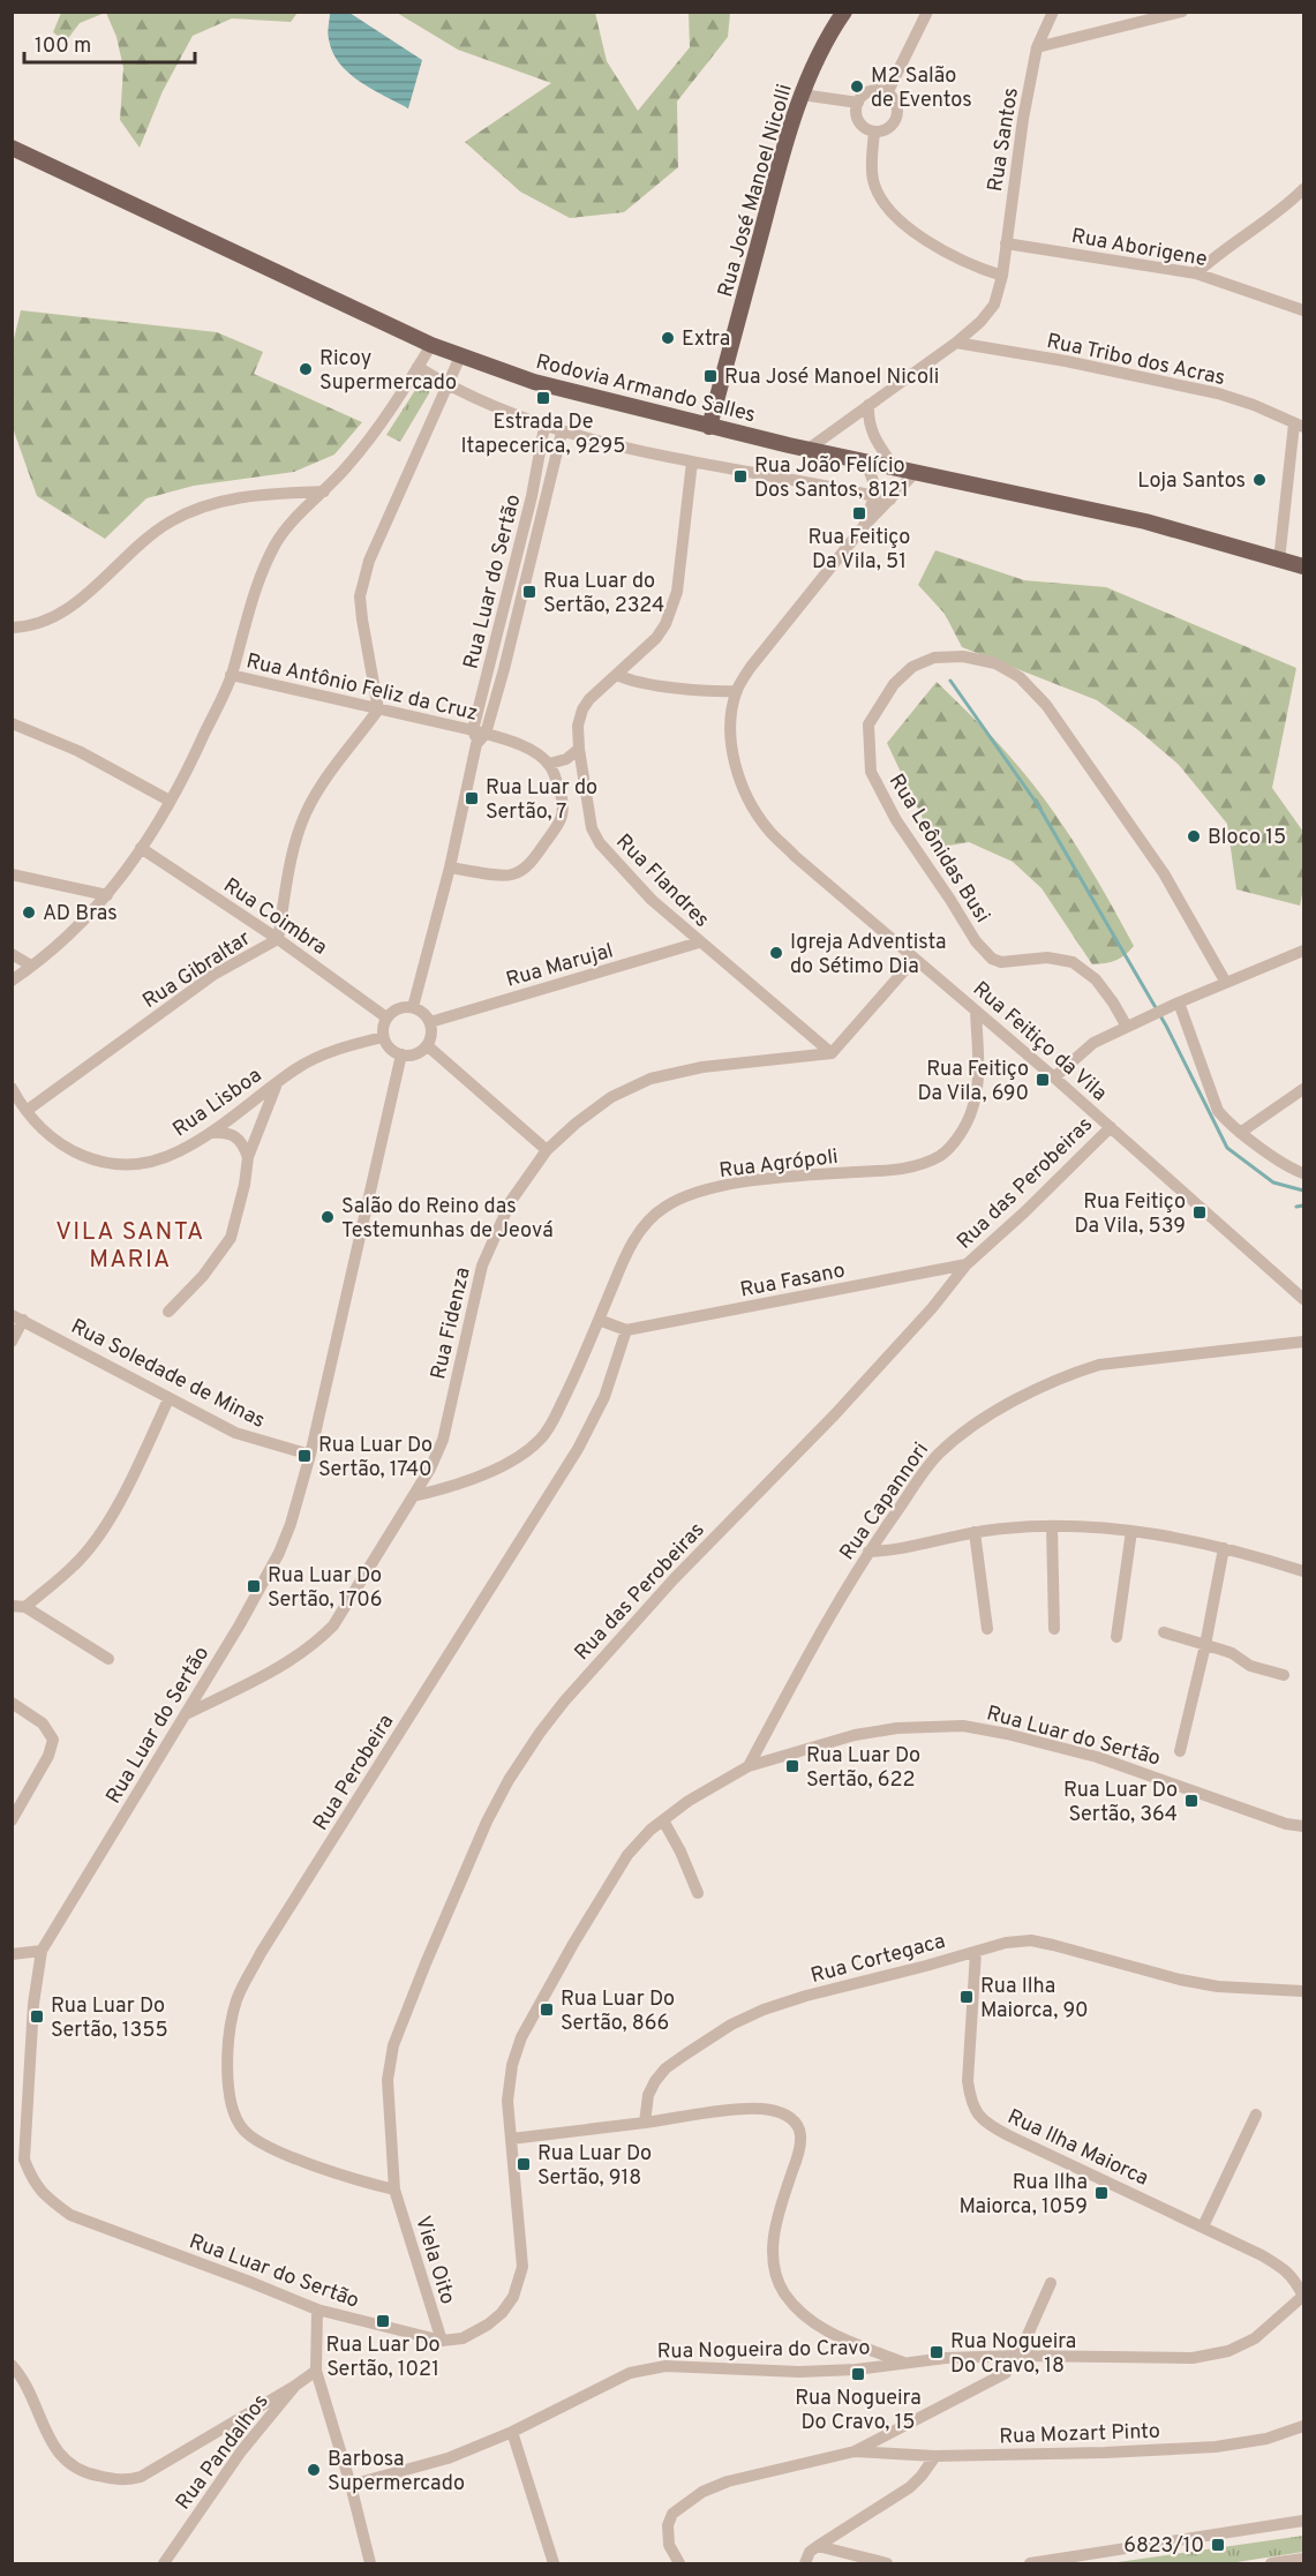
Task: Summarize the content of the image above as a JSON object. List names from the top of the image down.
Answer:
{
  "streets": {
    "main road": ["Rua José Manoel Nicolli", "Rodovia Armando Salles"],
    "street": [
      "Rua Santos",
      "Rua Aborigene",
      "Rua Tribo dos Acras",
      "Rua Luar do Sertão",
      "Rua Antônio Feliz da Cruz",
      "Rua Leônidas Busi",
      "Rua Flandres",
      "Rua Coimbra",
      "Rua Marujal",
      "Rua Gibraltar",
      "Rua Feitiço da Vila",
      "Rua Lisboa",
      "Rua Agrópoli",
      "Rua das Perobeiras",
      "Rua Fasano",
      "Rua Fidenza",
      "Rua Soledade de Minas",
      "Rua Capannori",
      "Rua Perobeira",
      "Rua Cortegaca",
      "Rua Ilha Maiorca",
      "Viela Oito",
      "Rua Nogueira do Cravo",
      "Rua Mozart Pinto",
      "Rua Pandalhos"
    ]
  },
  "crossings": [
    ["Rua Santos", "Rua Aborigene"],
    ["Rua Santos", "Rua Tribo dos Acras"],
    ["Rua Santos", "Rodovia Armando Salles"],
    ["Rua José Manoel Nicolli", "Rodovia Armando Salles"],
    ["Rodovia Armando Salles", "Rua Feitiço da Vila"],
    ["Rua Luar do Sertão", "Rua Antônio Feliz da Cruz"],
    ["Rua Luar do Sertão", "Rua Coimbra"],
    ["Rua Luar do Sertão", "Rua Marujal"],
    ["Rua Luar do Sertão", "Rua Lisboa"],
    ["Rua Luar do Sertão", "Rua Fidenza"],
    ["Rua Luar do Sertão", "Rua Soledade de Minas"],
    ["Rua Luar do Sertão", "Rua Capannori"],
    ["Rua Luar do Sertão", "Viela Oito"],
    ["Rua Antônio Feliz da Cruz", "Rua Gibraltar"],
    ["Rua Flandres", "Rua Marujal"],
    ["Rua Flandres", "Rua Fidenza"],
    ["Rua Coimbra", "Rua Marujal"],
    ["Rua Coimbra", "Rua Gibraltar"],
    ["Rua Coimbra", "Rua Lisboa"],
    ["Rua Marujal", "Rua Lisboa"],
    ["Rua Gibraltar", "Rua Lisboa"],
    ["Rua Feitiço da Vila", "Rua Agrópoli"],
    ["Rua Feitiço da Vila", "Rua das Perobeiras"],
    ["Rua Agrópoli", "Rua Fidenza"],
    ["Rua das Perobeiras", "Rua Fasano"],
    ["Rua das Perobeiras", "Rua Perobeira"],
    ["Rua das Perobeiras", "Viela Oito"],
    ["Rua Fasano", "Rua Perobeira"],
    ["Rua Perobeira", "Viela Oito"],
    ["Rua Cortegaca", "Rua Ilha Maiorca"],
    ["Rua Ilha Maiorca", "Rua Nogueira do Cravo"]
  ],
  "districts": ["VILA SANTA MARIA"],
  "places": {
    "other": [
      "M2 Salão de Eventos",
      "Extra",
      "Ricoy Supermercado",
      "Loja Santos",
      "Bloco 15",
      "AD Bras",
      "Igreja Adventista do Sétimo Dia",
      "Salão do Reino das Testemunhas de Jeová",
      "Barbosa Supermercado"
    ],
    "transit": [
      "Rua José Manoel Nicoli",
      "Estrada De Itapecerica, 9295",
      "Rua João Felício Dos Santos, 8121",
      "Rua Feitiço Da Vila, 51",
      "Rua Luar do Sertão, 2324",
      "Rua Luar do Sertão, 7",
      "Rua Feitiço Da Vila, 690",
      "Rua Feitiço Da Vila, 539",
      "Rua Luar Do Sertão, 1740",
      "Rua Luar Do Sertão, 1706",
      "Rua Luar Do Sertão, 622",
      "Rua Luar Do Sertão, 364",
      "Rua Ilha Maiorca, 90",
      "Rua Luar Do Sertão, 866",
      "Rua Luar Do Sertão, 1355",
      "Rua Luar Do Sertão, 918",
      "Rua Ilha Maiorca, 1059",
      "Rua Luar Do Sertão, 1021",
      "Rua Nogueira Do Cravo, 18",
      "Rua Nogueira Do Cravo, 15",
      "6823/10"
    ]
  },
  "scale_bar": "100 m"
}
